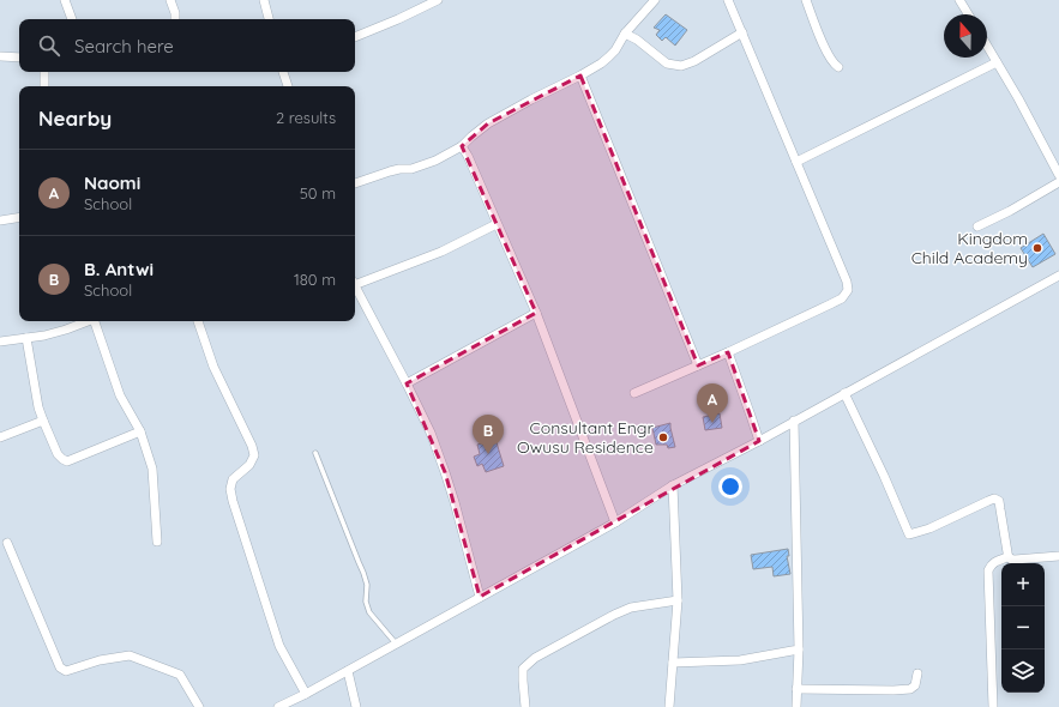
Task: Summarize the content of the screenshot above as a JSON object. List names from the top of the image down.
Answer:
{
  "places": ["Kingdom Child Academy", "Consultant Engr Owusu Residence"],
  "north": "top",
  "page": {
    "search": "Search here",
    "heading": ["Nearby", "2 results"],
    "list": [
      {
        "mark": "A",
        "name": "Naomi",
        "note": "School",
        "value": "50 m"
      },
      {
        "mark": "B",
        "name": "B. Antwi",
        "note": "School",
        "value": "180 m"
      }
    ],
    "pins": ["A", "B"],
    "map_buttons": ["+", "−"]
  }
}
